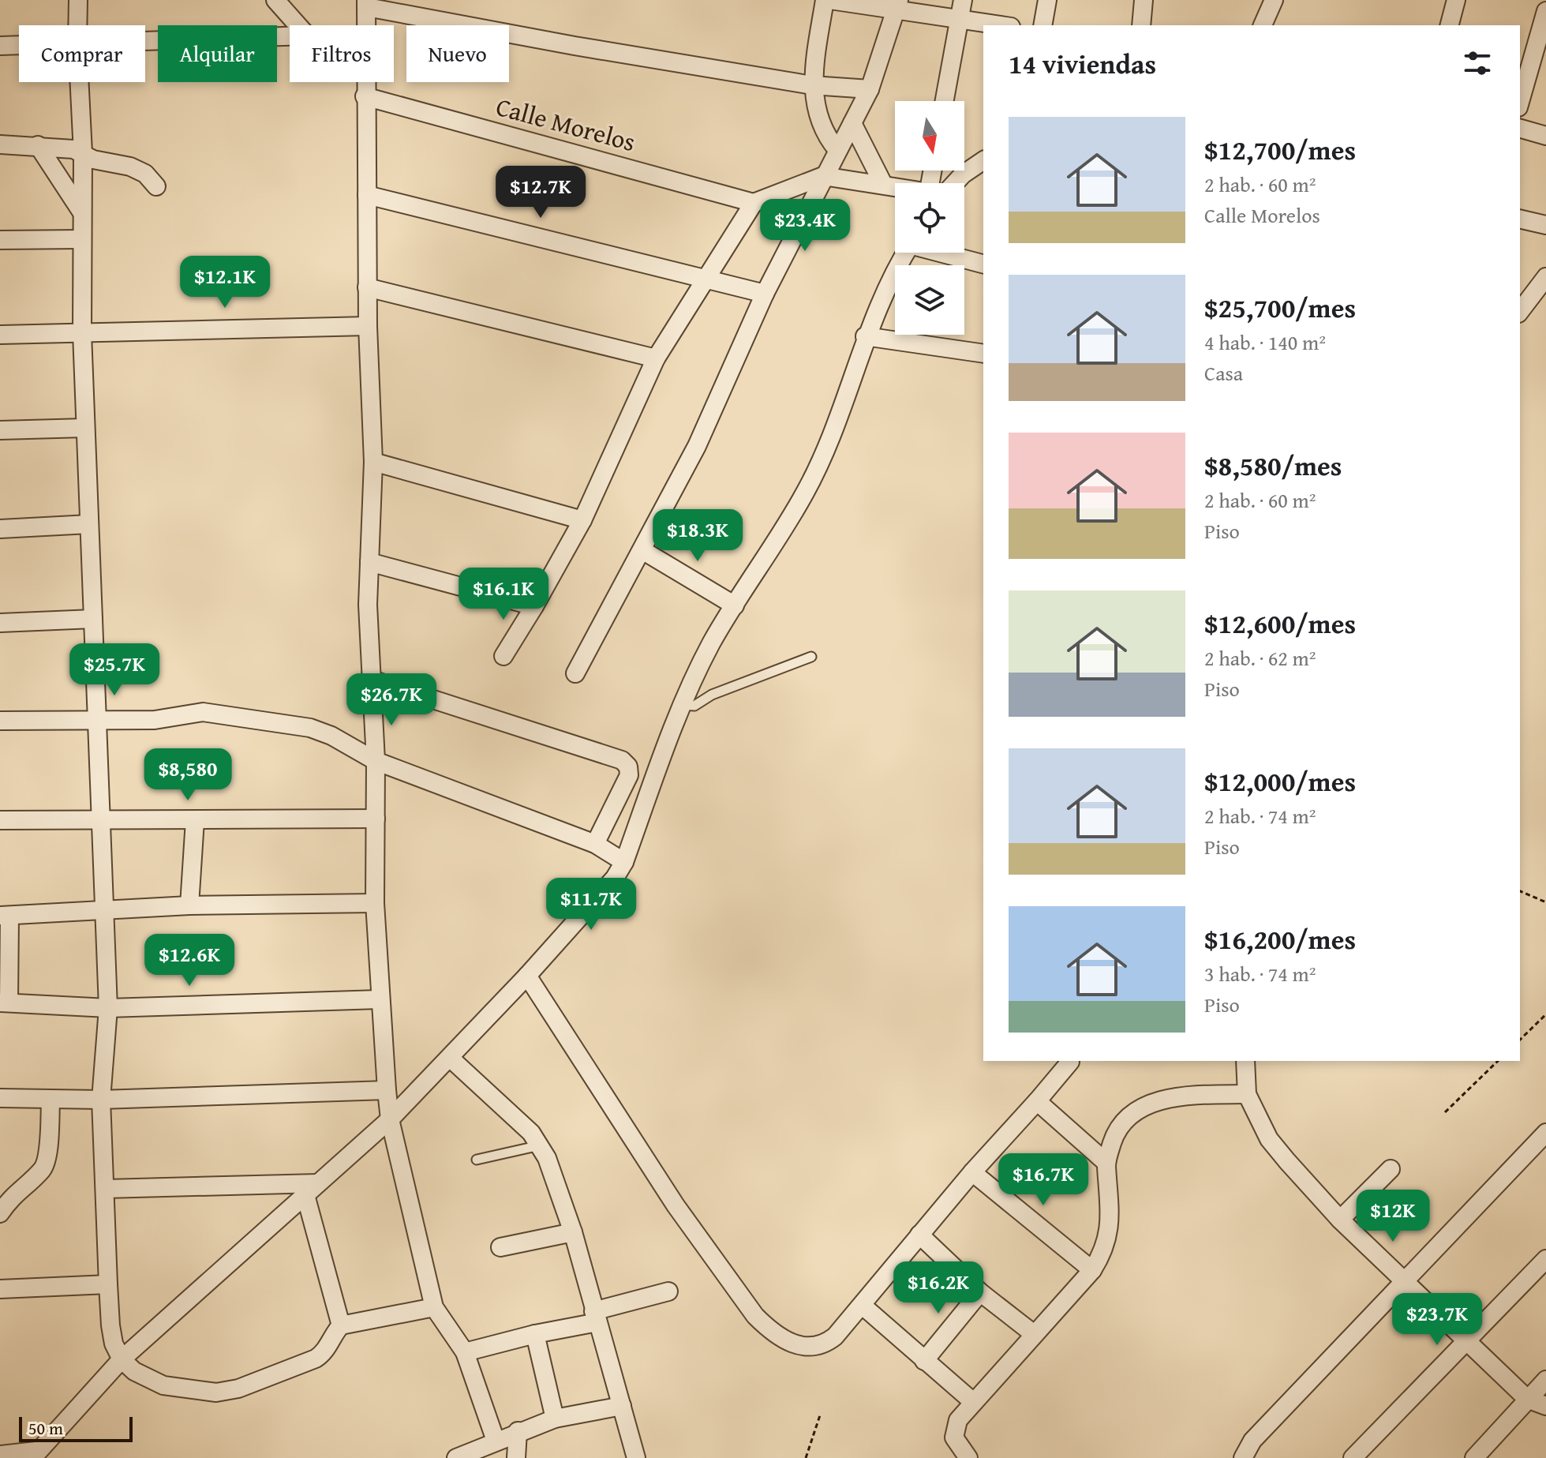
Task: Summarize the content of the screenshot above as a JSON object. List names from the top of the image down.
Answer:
{
  "streets": {
    "street": ["Calle Morelos"]
  },
  "scale_bar": "50 m",
  "north": "bottom",
  "page": {
    "chip": [
      "Comprar",
      "Alquilar",
      "Filtros",
      "Nuevo"
    ],
    "heading": "14 viviendas",
    "list": [
      {
        "name": "$12,700/mes",
        "note": "2 hab. · 60 m² · Calle Morelos"
      },
      {
        "name": "$25,700/mes",
        "note": "4 hab. · 140 m² · Casa"
      },
      {
        "name": "$8,580/mes",
        "note": "2 hab. · 60 m² · Piso"
      },
      {
        "name": "$12,600/mes",
        "note": "2 hab. · 62 m² · Piso"
      },
      {
        "name": "$12,000/mes",
        "note": "2 hab. · 74 m² · Piso"
      },
      {
        "name": "$16,200/mes",
        "note": "3 hab. · 74 m² · Piso"
      }
    ],
    "price": [
      "$12.7K",
      "$23.4K",
      "$12.1K",
      "$18.3K",
      "$16.1K",
      "$25.7K",
      "$26.7K",
      "$8,580",
      "$11.7K",
      "$12.6K",
      "$16.7K",
      "$12K",
      "$16.2K",
      "$23.7K"
    ],
    "scale": "50 m"
  }
}
